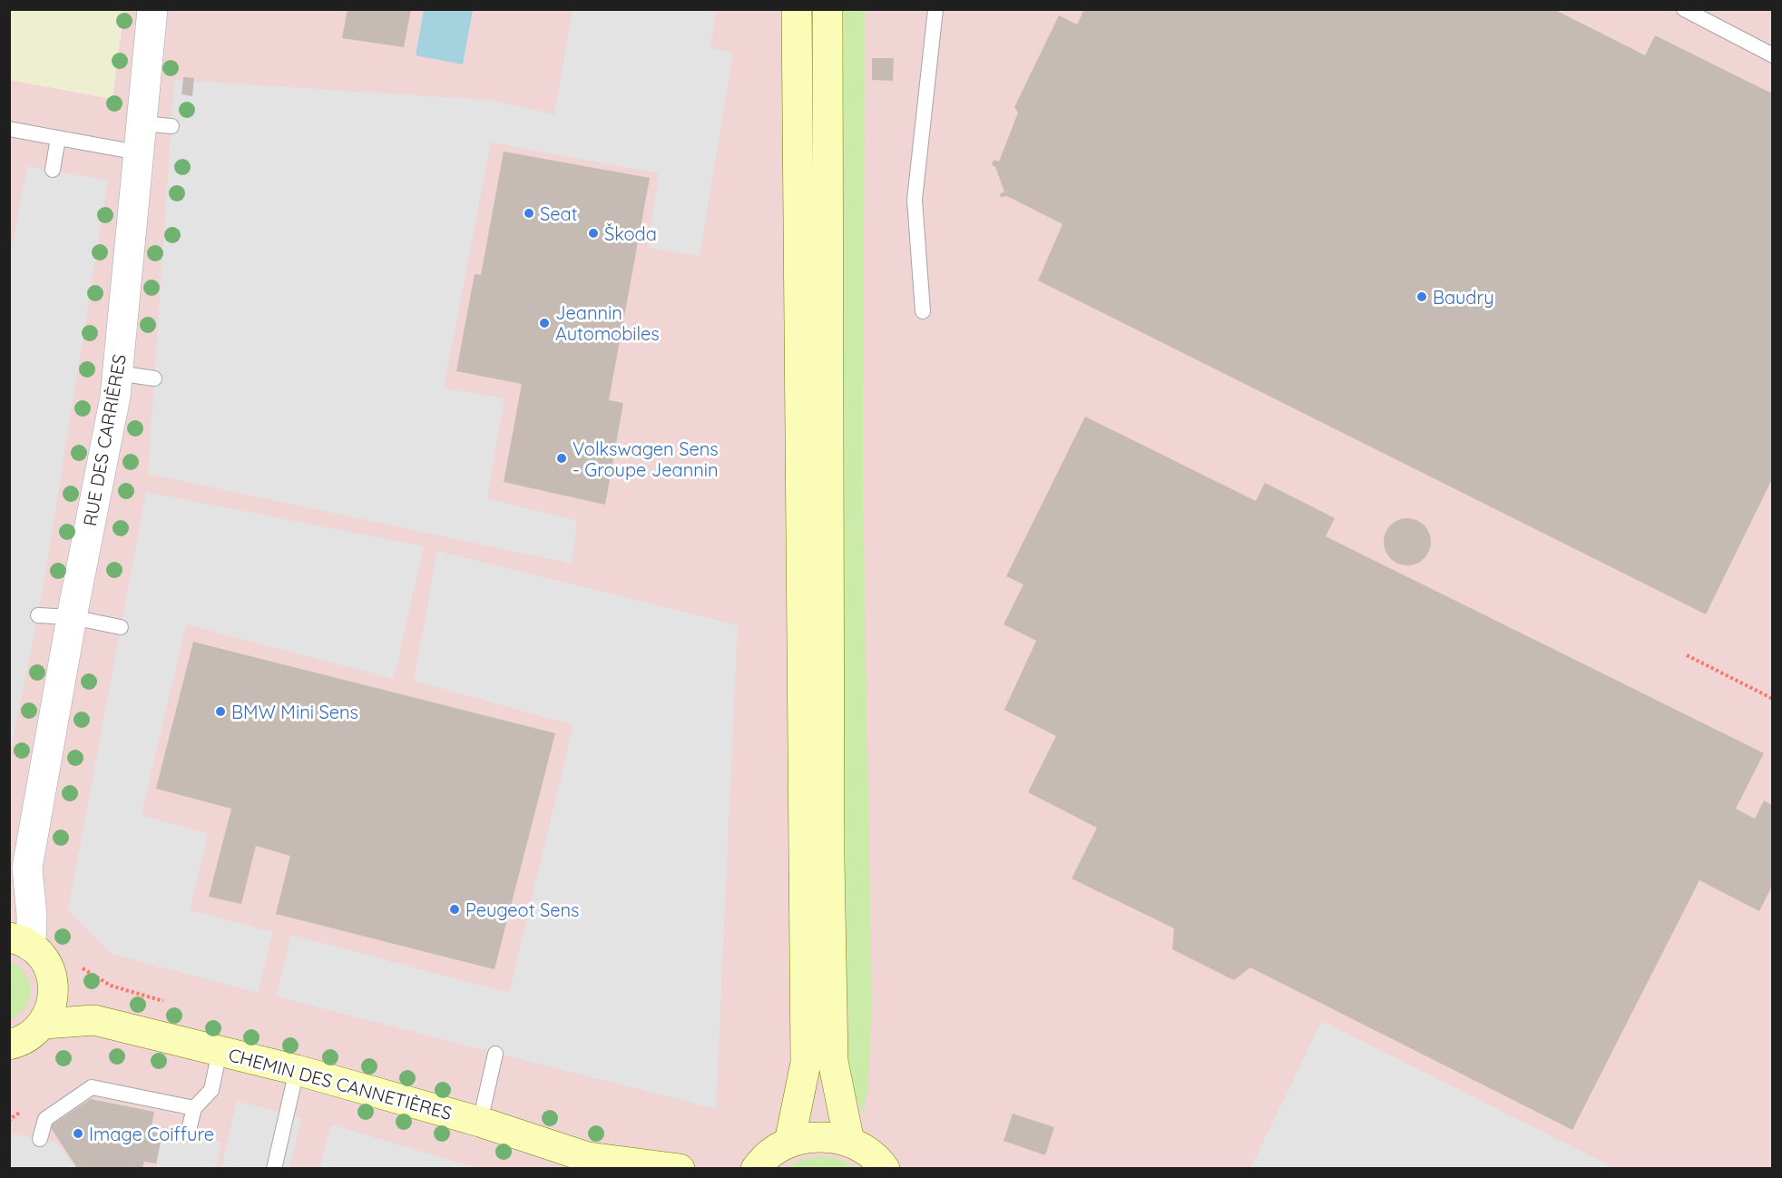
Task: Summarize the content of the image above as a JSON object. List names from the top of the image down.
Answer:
{
  "streets": {
    "main road": ["CHEMIN DES CANNETIÈRES"],
    "street": ["RUE DES CARRIÈRES"]
  },
  "places": [
    "Seat",
    "Škoda",
    "Baudry",
    "Jeannin Automobiles",
    "Volkswagen Sens - Groupe Jeannin",
    "BMW Mini Sens",
    "Peugeot Sens",
    "Image Coiffure"
  ]
}
